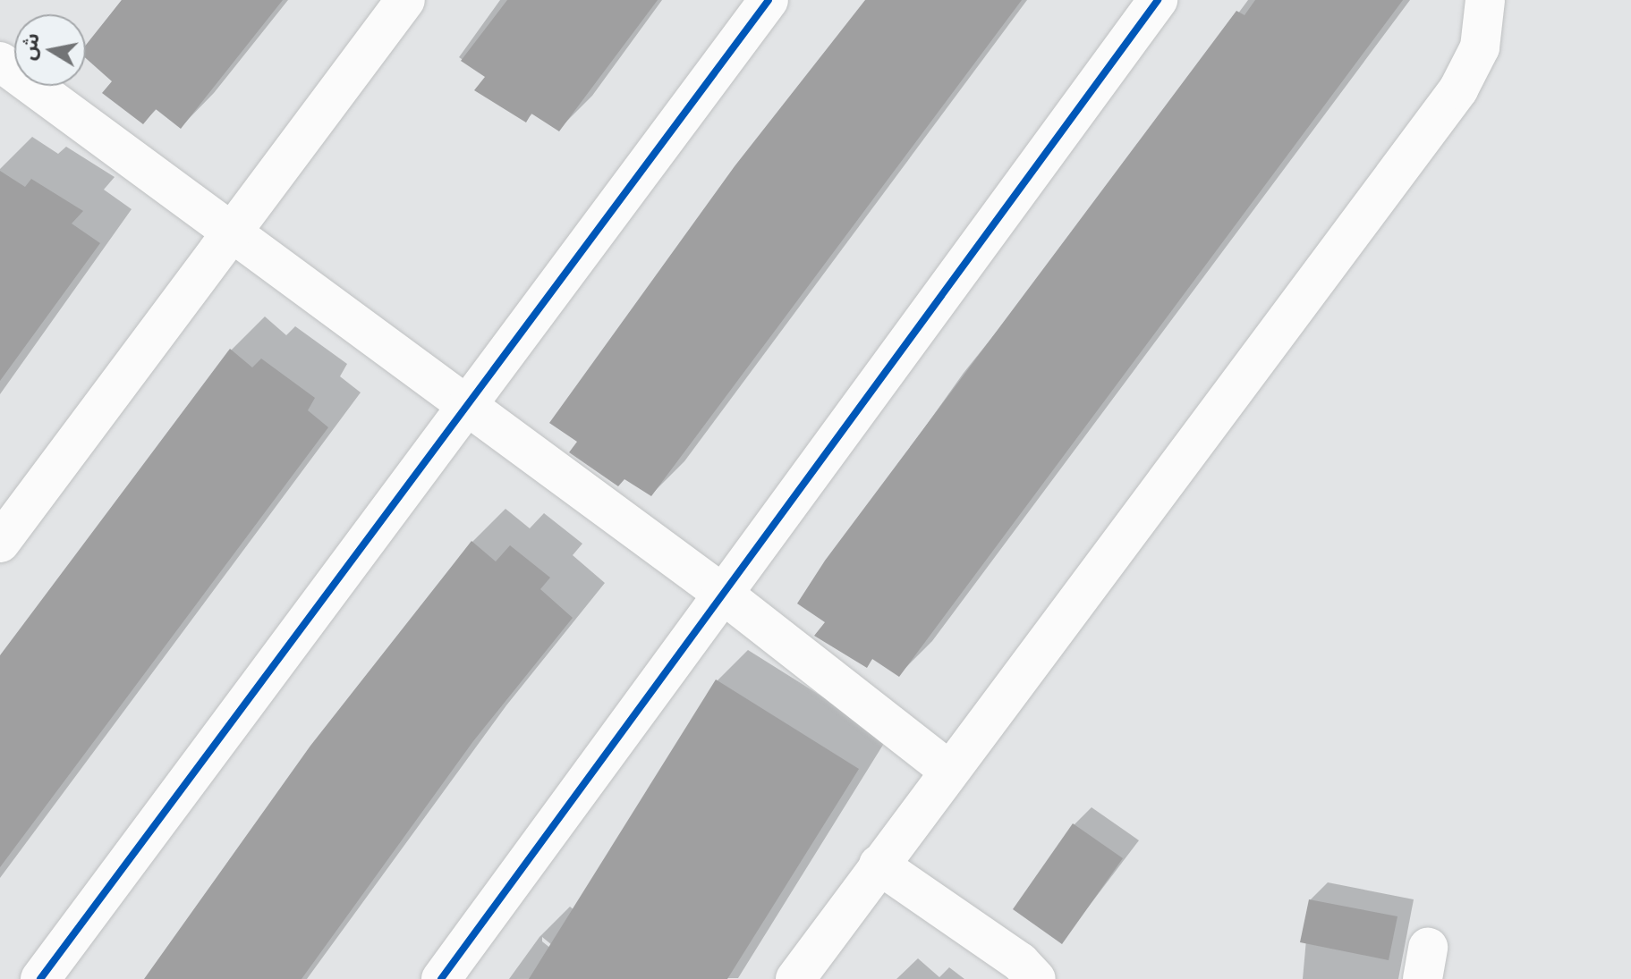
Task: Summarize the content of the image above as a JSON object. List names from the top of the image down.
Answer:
{
  "north": "left"
}
